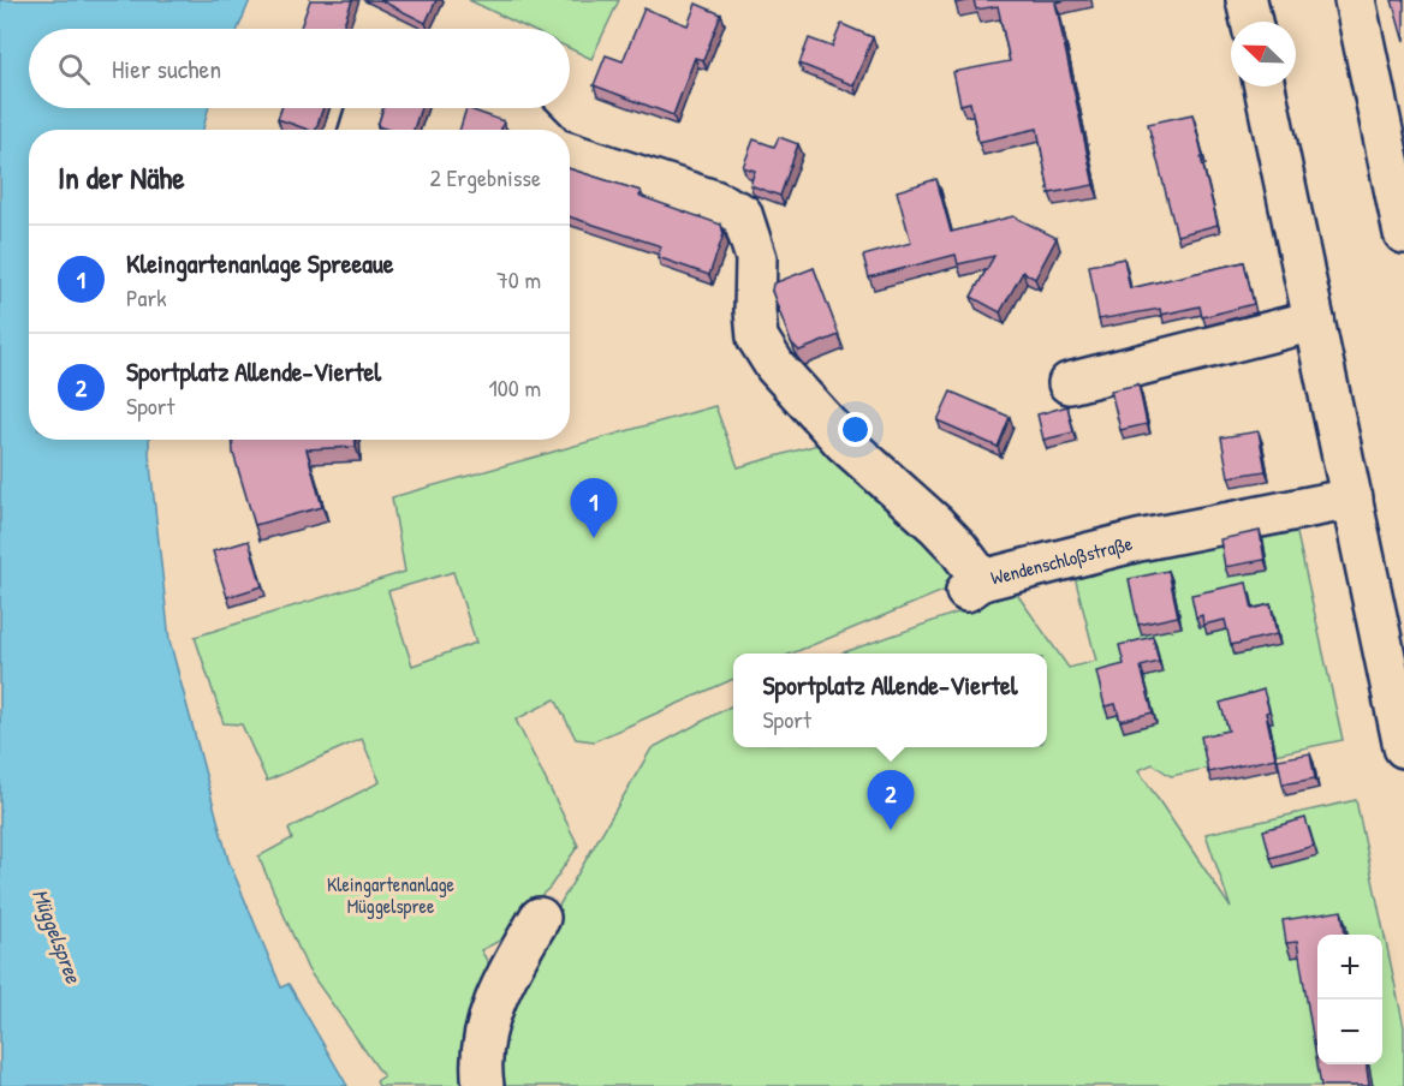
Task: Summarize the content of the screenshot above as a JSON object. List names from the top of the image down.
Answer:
{
  "streets": {
    "street": ["Wendenschloßstraße"]
  },
  "water": ["Müggelspree"],
  "parks": ["Kleingartenanlage Müggelspree"],
  "north": "top left",
  "page": {
    "search": "Hier suchen",
    "heading": ["In der Nähe", "2 Ergebnisse"],
    "list": [
      {
        "mark": "1",
        "name": "Kleingartenanlage Spreeaue",
        "note": "Park",
        "value": "70 m"
      },
      {
        "mark": "2",
        "name": "Sportplatz Allende-Viertel",
        "note": "Sport",
        "value": "100 m"
      }
    ],
    "pins": ["1", "2"],
    "popup": ["Sportplatz Allende-Viertel", "Sport"],
    "map_buttons": ["+", "−"]
  }
}
